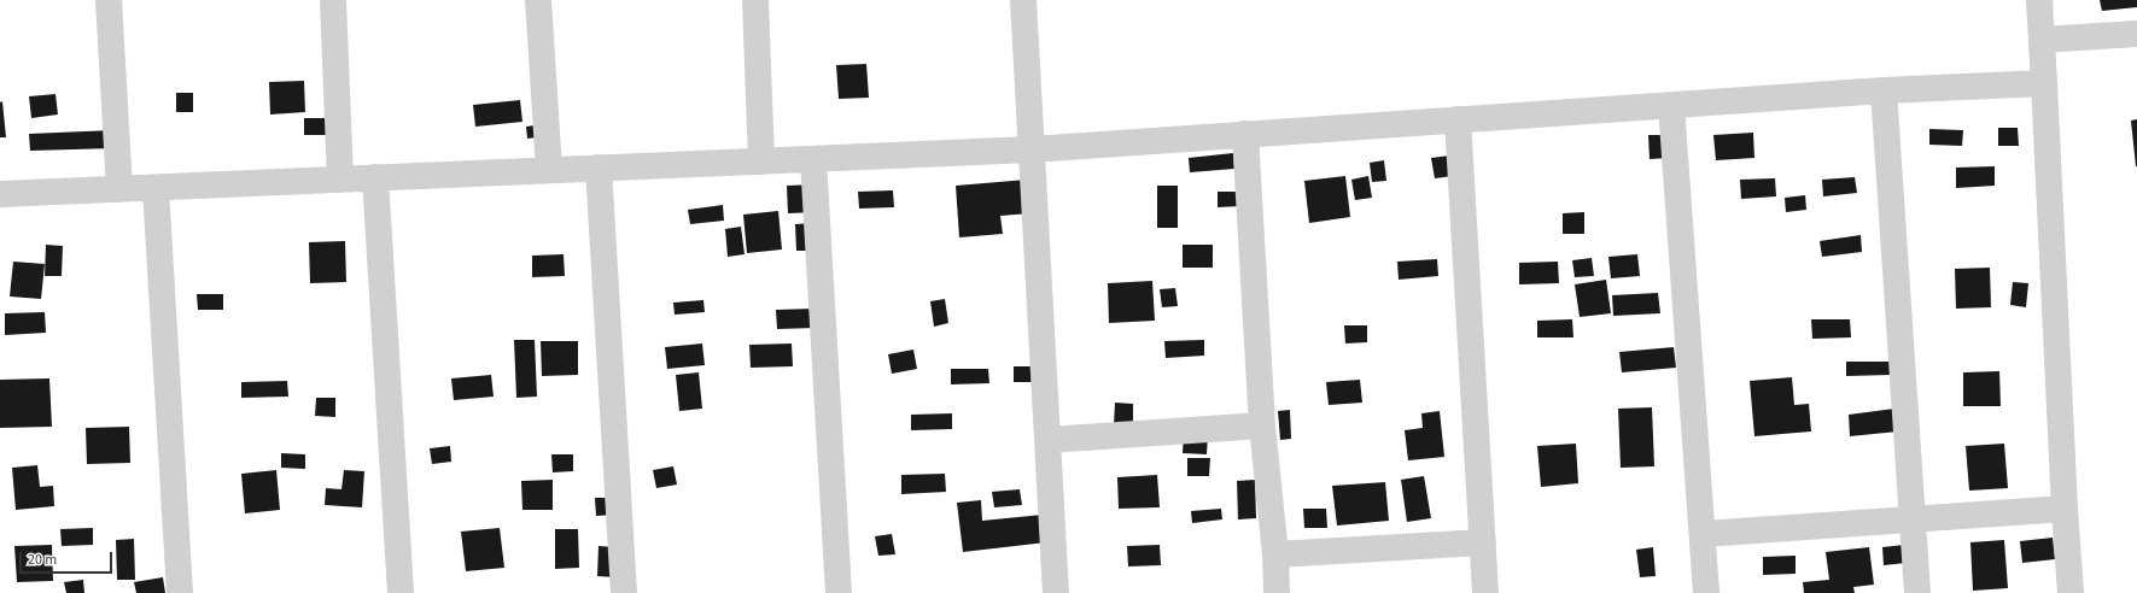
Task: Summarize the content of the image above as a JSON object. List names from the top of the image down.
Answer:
{
  "scale_bar": "20 m"
}
